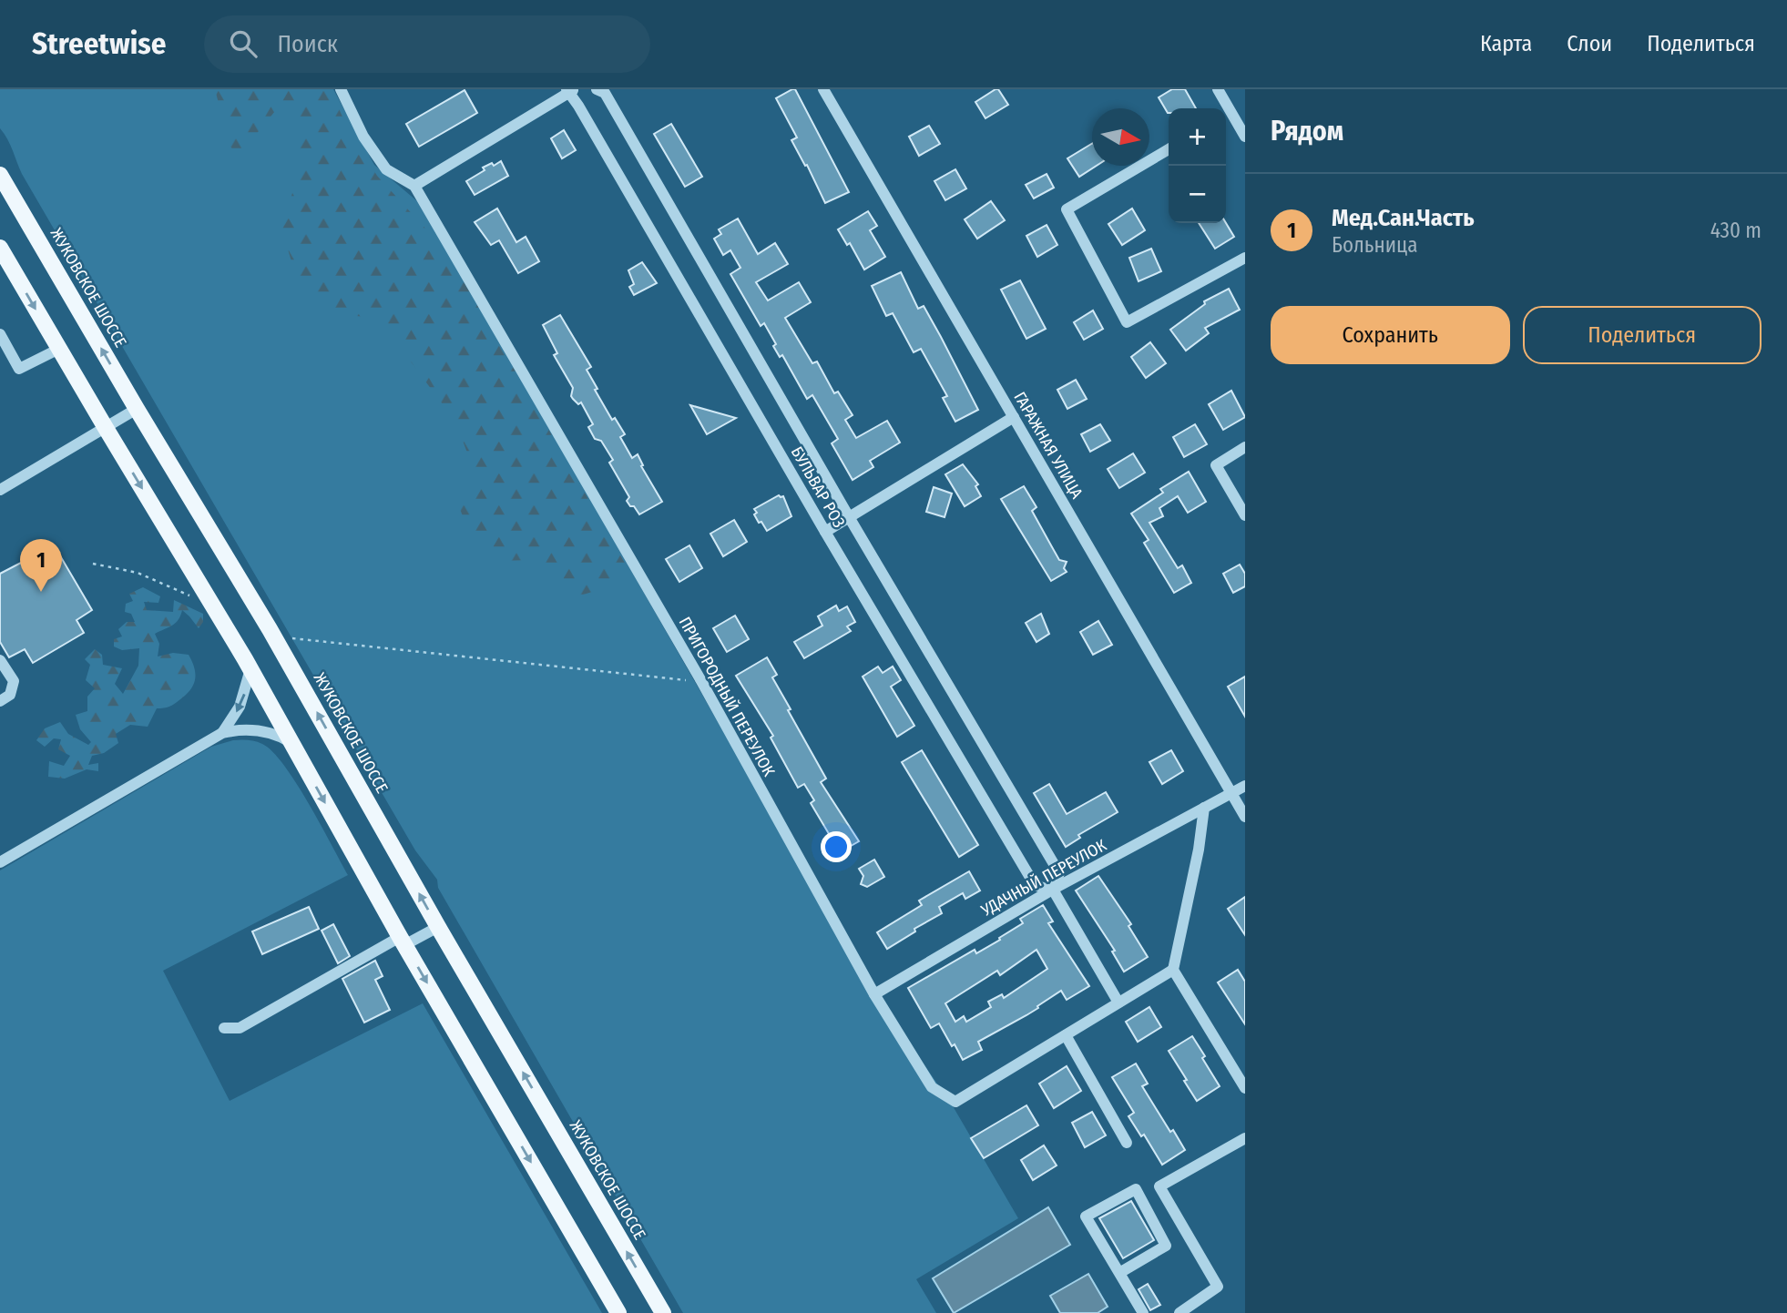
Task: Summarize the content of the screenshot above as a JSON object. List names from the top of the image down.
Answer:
{
  "streets": {
    "main road": ["ЖУКОВСКОЕ ШОССЕ"],
    "street": [
      "ГАРАЖНАЯ УЛИЦА",
      "БУЛЬВАР РОЗ",
      "ПРИГОРОДНЫЙ ПЕРЕУЛОК",
      "УДАЧНЫЙ ПЕРЕУЛОК"
    ]
  },
  "crossings": [
    ["ГАРАЖНАЯ УЛИЦА", "УДАЧНЫЙ ПЕРЕУЛОК"],
    ["БУЛЬВАР РОЗ", "УДАЧНЫЙ ПЕРЕУЛОК"],
    ["ПРИГОРОДНЫЙ ПЕРЕУЛОК", "УДАЧНЫЙ ПЕРЕУЛОК"]
  ],
  "north": "right",
  "page": {
    "header": "Streetwise",
    "search": "Поиск",
    "nav": ["Карта", "Слои", "Поделиться"],
    "heading": "Рядом",
    "map_buttons": ["+", "−"],
    "list": [
      {
        "mark": "1",
        "name": "Мед.Сан.Часть",
        "note": "Больница",
        "value": "430 m"
      }
    ],
    "buttons": ["Сохранить", "Поделиться"],
    "pins": "1"
  }
}
